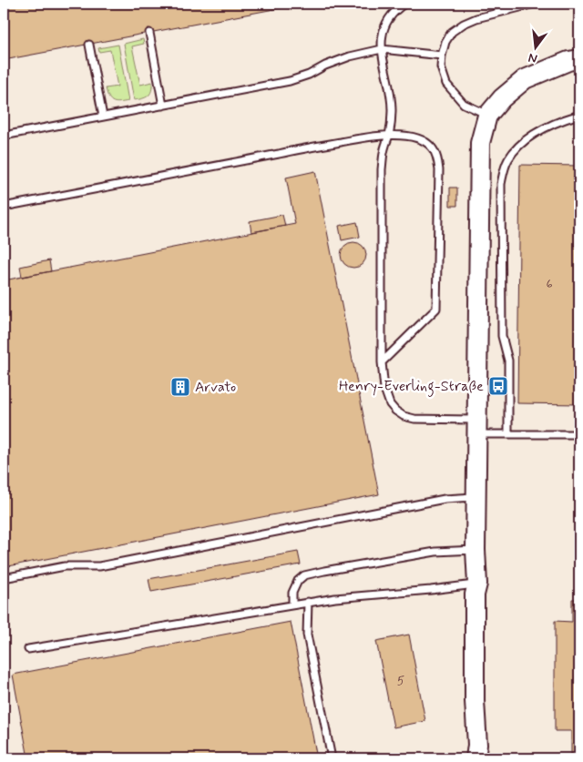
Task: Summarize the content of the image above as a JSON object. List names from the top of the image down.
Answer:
{
  "places": {
    "bus stop": ["Henry-Everling-Straße"],
    "building": ["Arvato"]
  },
  "house_numbers": ["6", "5"],
  "north": "bottom"
}
